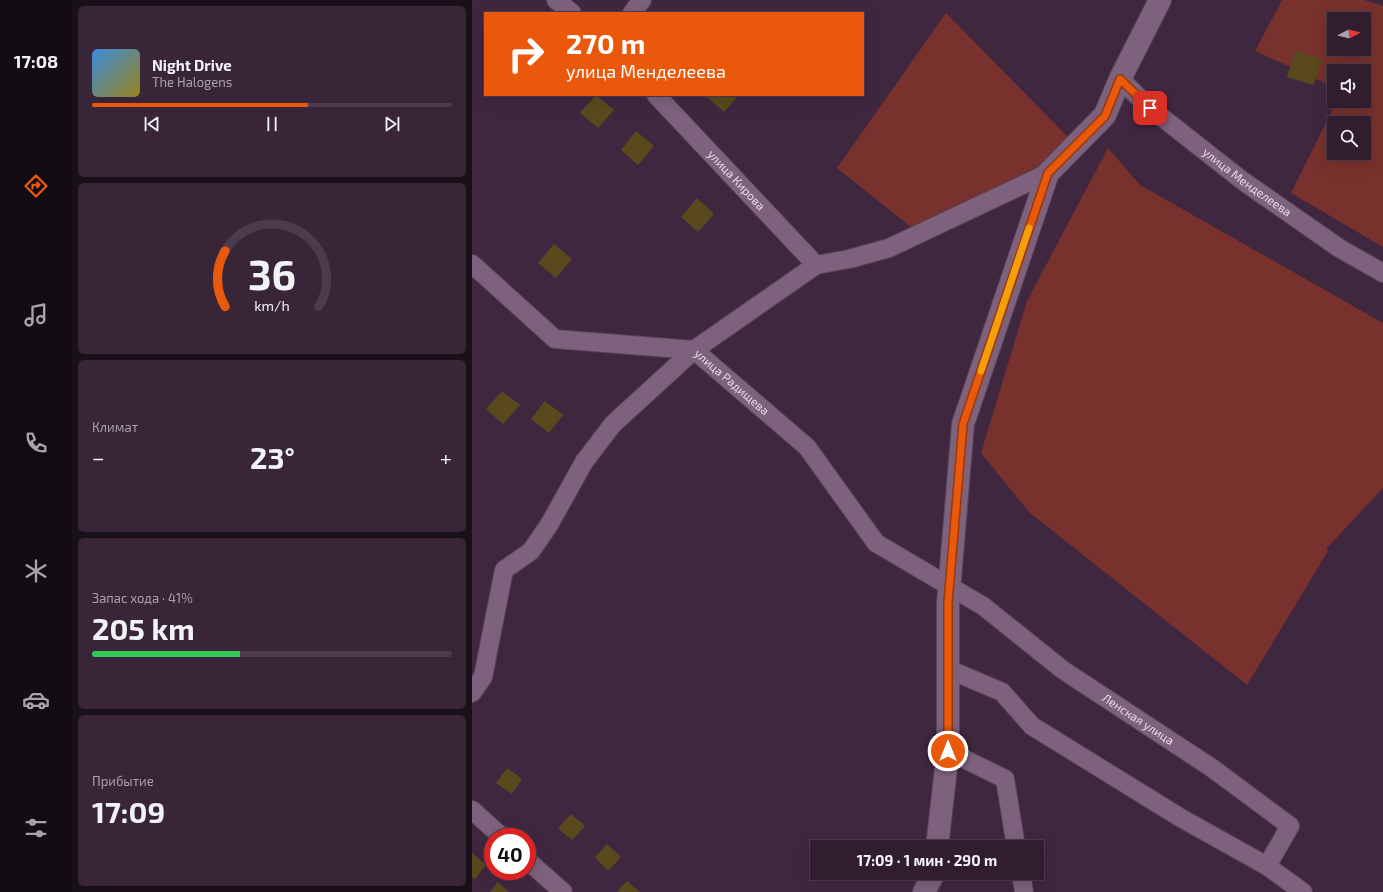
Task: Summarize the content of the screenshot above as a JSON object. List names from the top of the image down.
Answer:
{
  "streets": {
    "street": [
      "улица Кирова",
      "улица Менделеева",
      "улица Радищева",
      "Ленская улица"
    ]
  },
  "crossings": [
    ["улица Радищева", "Ленская улица"]
  ],
  "north": "right",
  "page": {
    "tabs": "17:08",
    "turn": ["270 m", "улица Менделеева"],
    "song": ["Night Drive", "The Halogens"],
    "tile": [
      "Климат",
      ["Запас хода · 41%", "205 km"],
      ["Прибытие", "17:09"]
    ],
    "heat": ["−", "23°", "+"],
    "limit": "40",
    "trip": "17:09 · 1 мин · 290 m",
    "gauge": ["36", "km/h"]
  }
}
